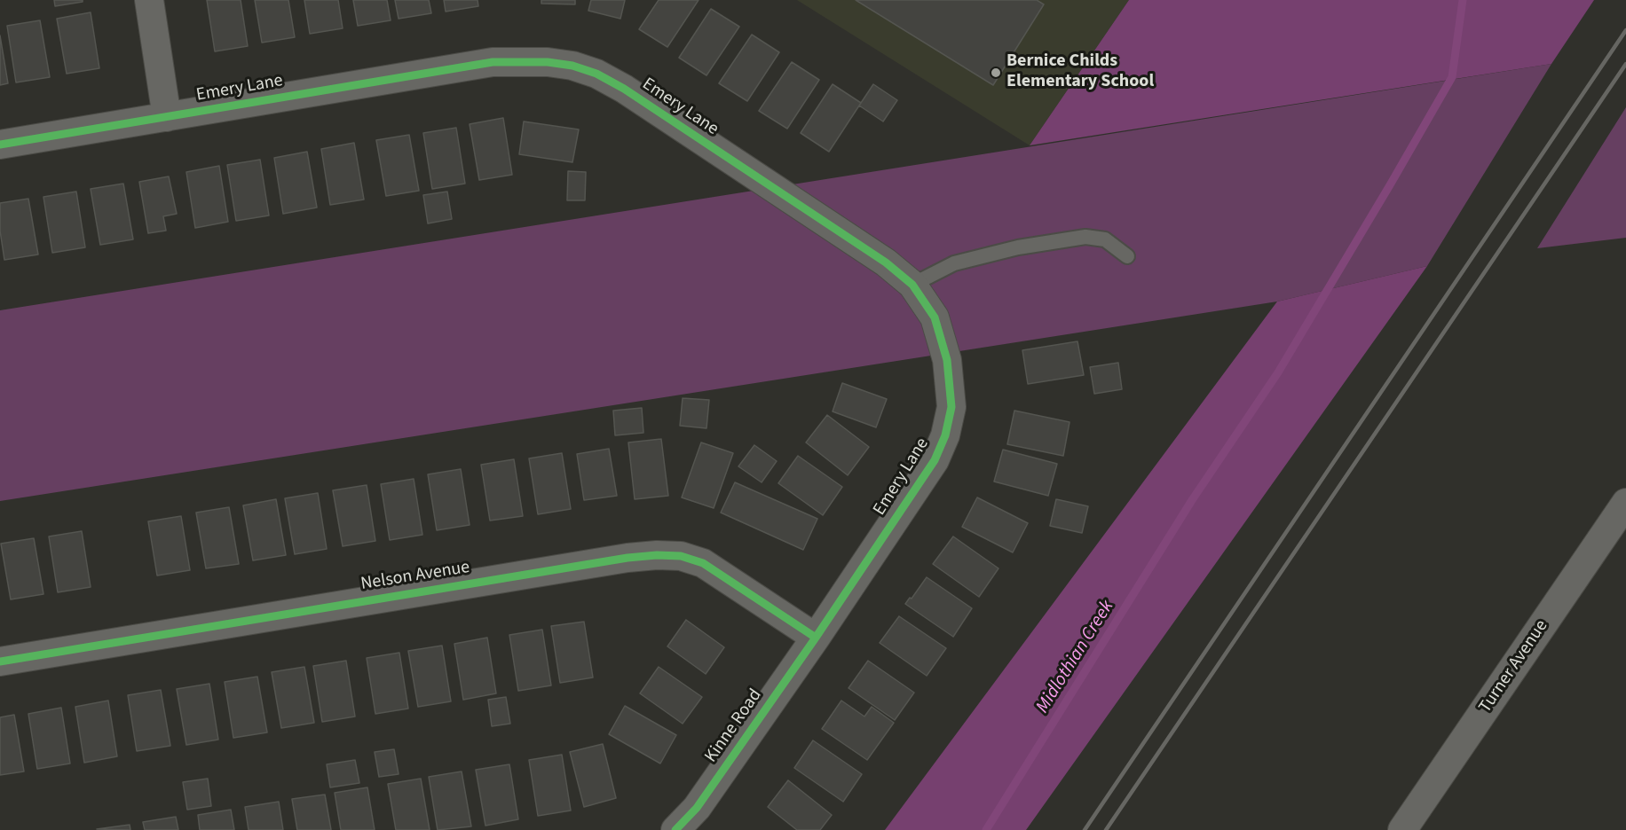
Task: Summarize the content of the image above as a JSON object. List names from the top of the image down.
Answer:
{
  "streets": {
    "street": [
      "Emery Lane",
      "Nelson Avenue",
      "Turner Avenue",
      "Kinne Road"
    ]
  },
  "crossings": [
    ["Emery Lane", "Nelson Avenue"],
    ["Emery Lane", "Kinne Road"],
    ["Nelson Avenue", "Kinne Road"]
  ],
  "water": ["Midlothian Creek"],
  "places": ["Bernice Childs Elementary School"]
}
